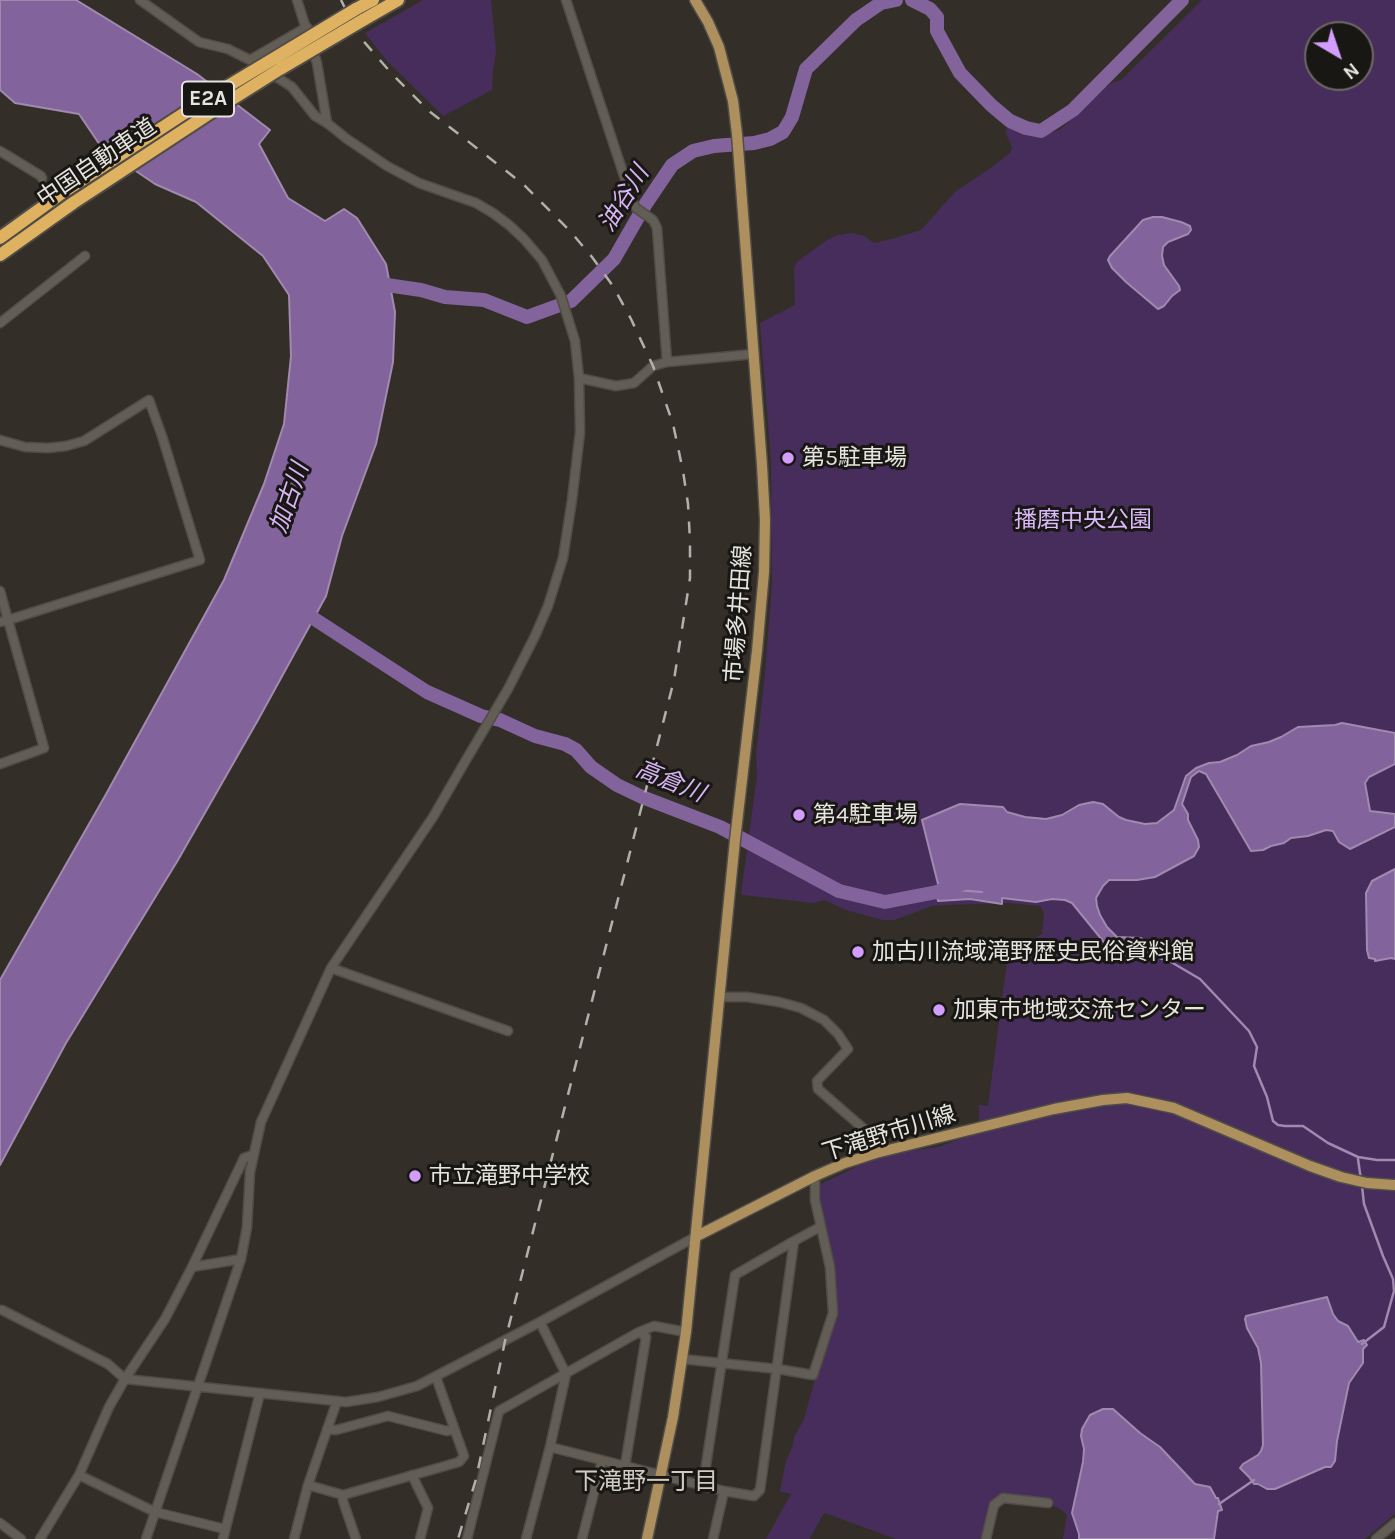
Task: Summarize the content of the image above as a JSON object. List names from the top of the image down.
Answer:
{
  "streets": {
    "highway": ["E2A", "中国自動車道"],
    "main road": ["市場多井田線", "下滝野市川線"]
  },
  "crossings": [
    ["市場多井田線", "下滝野市川線"]
  ],
  "districts": ["下滝野一丁目"],
  "water": ["油谷川", "加古川", "高倉川"],
  "parks": ["播磨中央公園"],
  "places": [
    "第5駐車場",
    "第4駐車場",
    "加古川流域滝野歴史民俗資料館",
    "加東市地域交流センター",
    "市立滝野中学校"
  ],
  "north": "bottom right"
}
